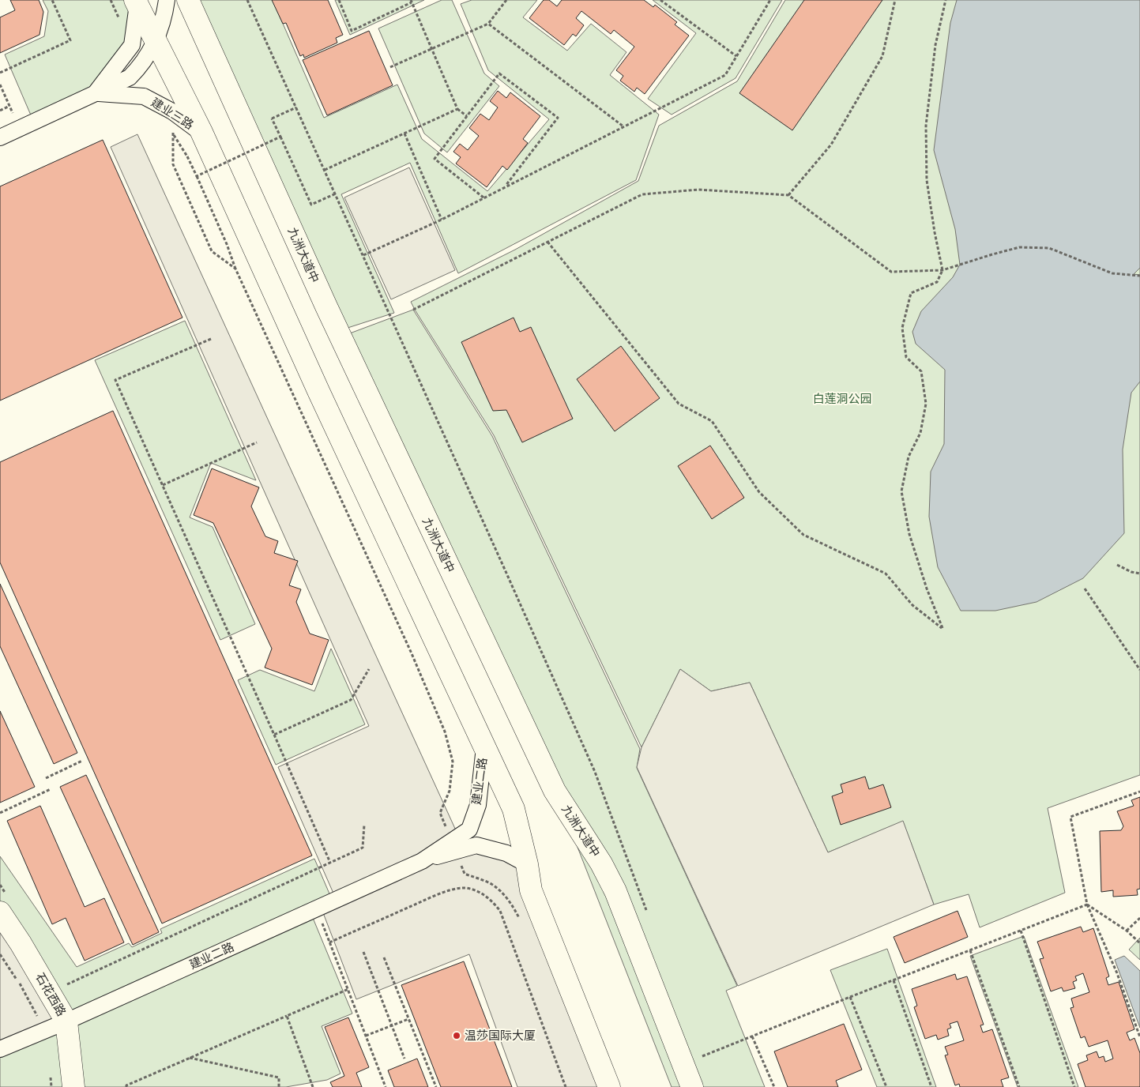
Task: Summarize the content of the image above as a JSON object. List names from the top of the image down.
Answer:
{
  "streets": {
    "main road": ["九洲大道中", "石花西路"],
    "street": ["建业三路", "建业二路"]
  },
  "crossings": [
    ["建业二路", "石花西路"]
  ],
  "parks": ["白莲洞公园"],
  "places": ["温莎国际大厦"]
}
